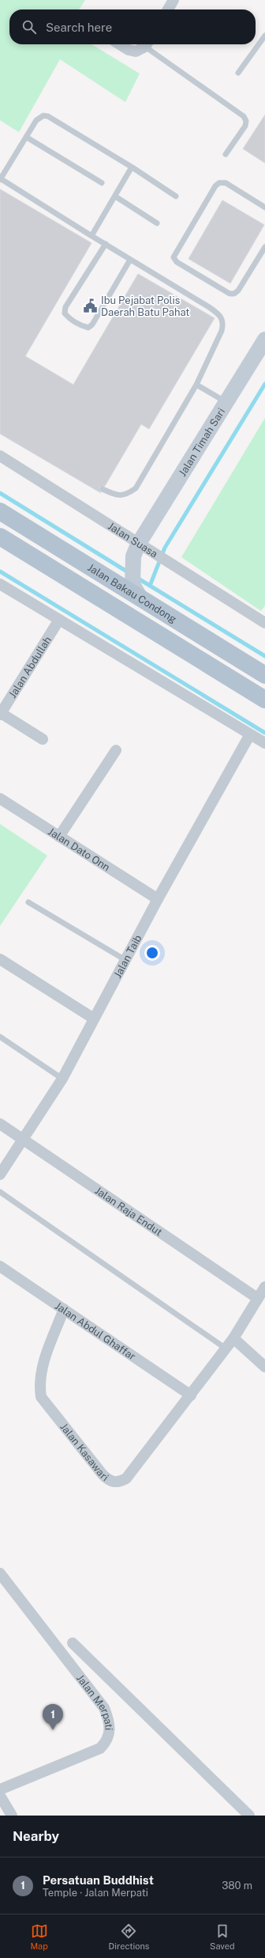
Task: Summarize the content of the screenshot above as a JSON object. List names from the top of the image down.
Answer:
{
  "streets": {
    "main road": ["Jalan Bakau Condong"],
    "street": [
      "Jalan Timah Sari",
      "Jalan Suasa",
      "Jalan Abdullah",
      "Jalan Dato Onn",
      "Jalan Taib",
      "Jalan Raja Endut",
      "Jalan Abdul Ghaffar",
      "Jalan Kasawari",
      "Jalan Merpati"
    ]
  },
  "crossings": [
    ["Jalan Timah Sari", "Jalan Suasa"],
    ["Jalan Dato Onn", "Jalan Taib"],
    ["Jalan Taib", "Jalan Raja Endut"],
    ["Jalan Abdul Ghaffar", "Jalan Kasawari"]
  ],
  "places": {
    "public building": ["Ibu Pejabat Polis Daerah Batu Pahat"]
  },
  "page": {
    "search": "Search here",
    "pins": "1",
    "heading": "Nearby",
    "list": [
      {
        "mark": "1",
        "name": "Persatuan Buddhist",
        "note": "Temple · Jalan Merpati",
        "value": "380 m"
      }
    ],
    "nav": ["Map", "Directions", "Saved"]
  }
}
